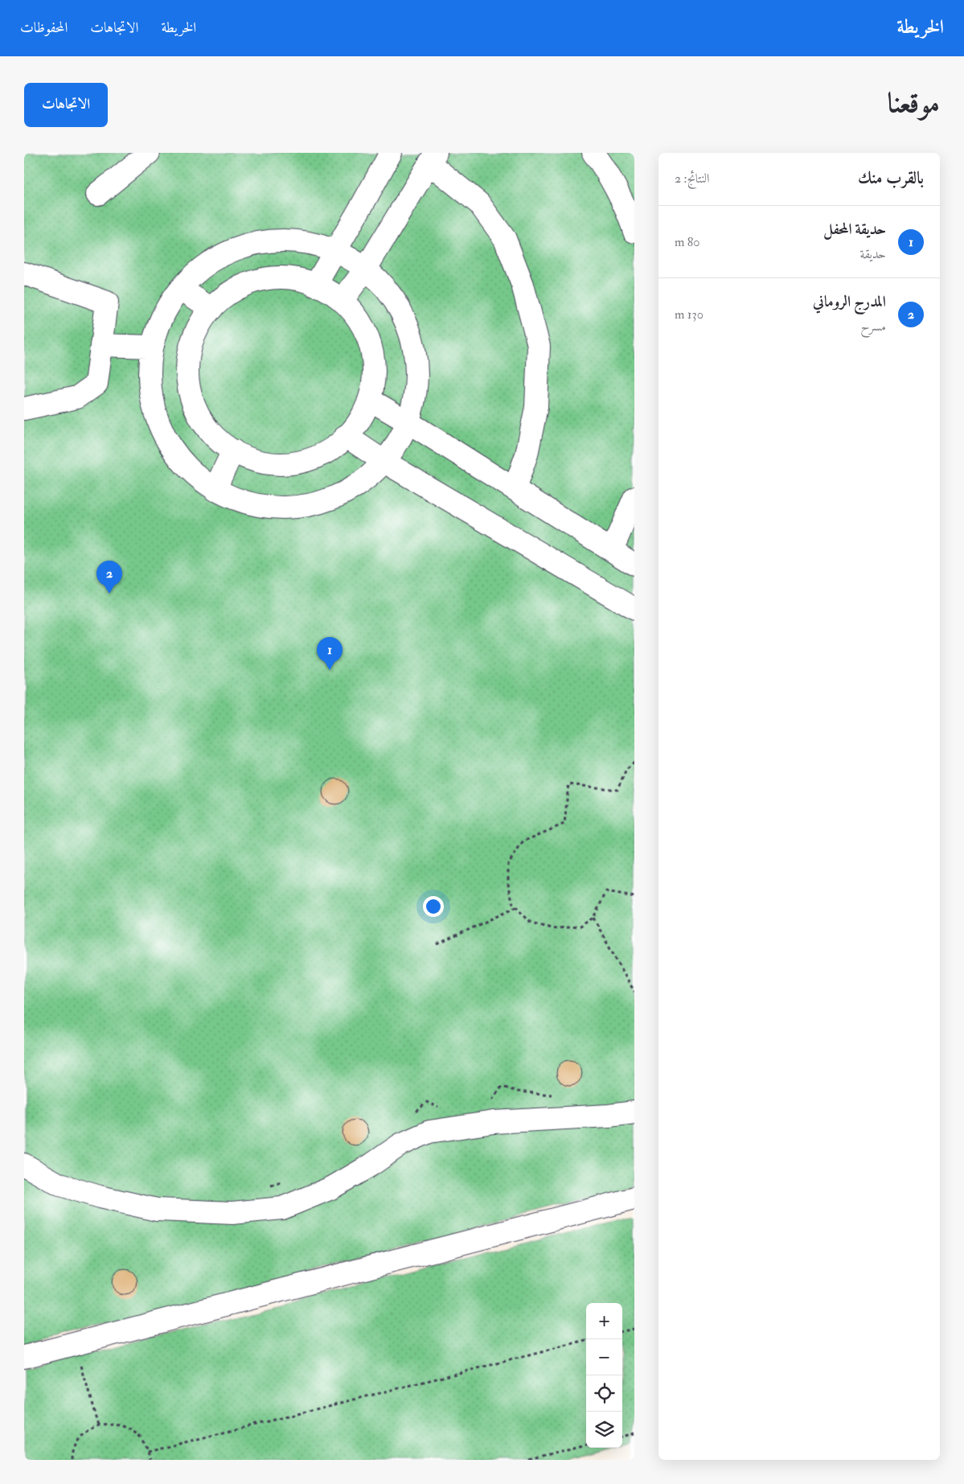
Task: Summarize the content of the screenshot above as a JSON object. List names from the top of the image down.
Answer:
{
  "page": {
    "header": "الخريطة",
    "nav": ["الخريطة", "الاتجاهات", "المحفوظات"],
    "title": "موقعنا",
    "buttons": "الاتجاهات",
    "heading": ["بالقرب منك", "النتائج: 2"],
    "list": [
      {
        "mark": "1",
        "name": "حديقة المحفل",
        "note": "حديقة",
        "value": "80 m"
      },
      {
        "mark": "2",
        "name": "المدرج الروماني",
        "note": "مسرح",
        "value": "130 m"
      }
    ],
    "pins": ["2", "1"],
    "map_buttons": ["+", "−"]
  }
}
